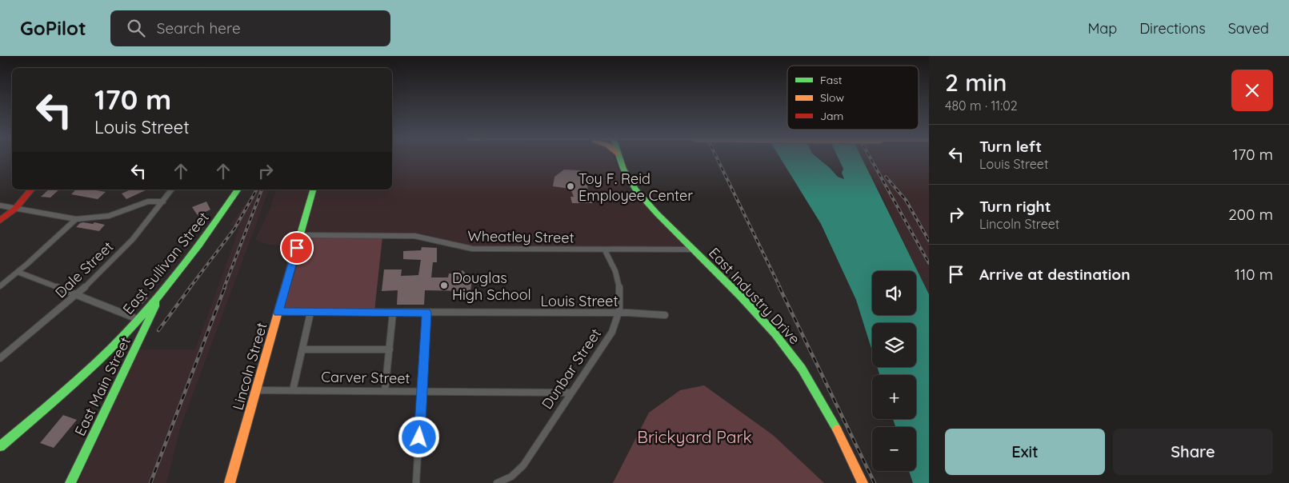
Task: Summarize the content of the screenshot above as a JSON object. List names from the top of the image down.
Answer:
{
  "streets": {
    "main road": [
      "East Sullivan Street",
      "East Industry Drive",
      "Lincoln Street",
      "East Main Street"
    ],
    "street": [
      "Wheatley Street",
      "Dale Street",
      "Louis Street",
      "Dunbar Street",
      "Carver Street"
    ]
  },
  "crossings": [
    ["Wheatley Street", "East Industry Drive"],
    ["Wheatley Street", "Lincoln Street"],
    ["Wheatley Street", "Dunbar Street"],
    ["East Sullivan Street", "East Main Street"],
    ["Louis Street", "Lincoln Street"],
    ["Louis Street", "Dunbar Street"],
    ["Lincoln Street", "Carver Street"],
    ["Dunbar Street", "Carver Street"]
  ],
  "parks": ["Brickyard Park"],
  "places": ["Toy F. Reid Employee Center", "Douglas High School"],
  "legend": ["Fast", "Slow", "Jam"],
  "page": {
    "header": "GoPilot",
    "search": "Search here",
    "nav": ["Map", "Directions", "Saved"],
    "heading": ["2 min", "480 m · 11:02"],
    "turn": ["170 m", "Louis Street"],
    "list": [
      {
        "name": "Turn left",
        "note": "Louis Street",
        "value": "170 m"
      },
      {
        "name": "Turn right",
        "note": "Lincoln Street",
        "value": "200 m"
      },
      {
        "name": "Arrive at destination",
        "value": "110 m"
      }
    ],
    "map_buttons": ["+", "−"],
    "buttons": ["Exit", "Share"]
  }
}
